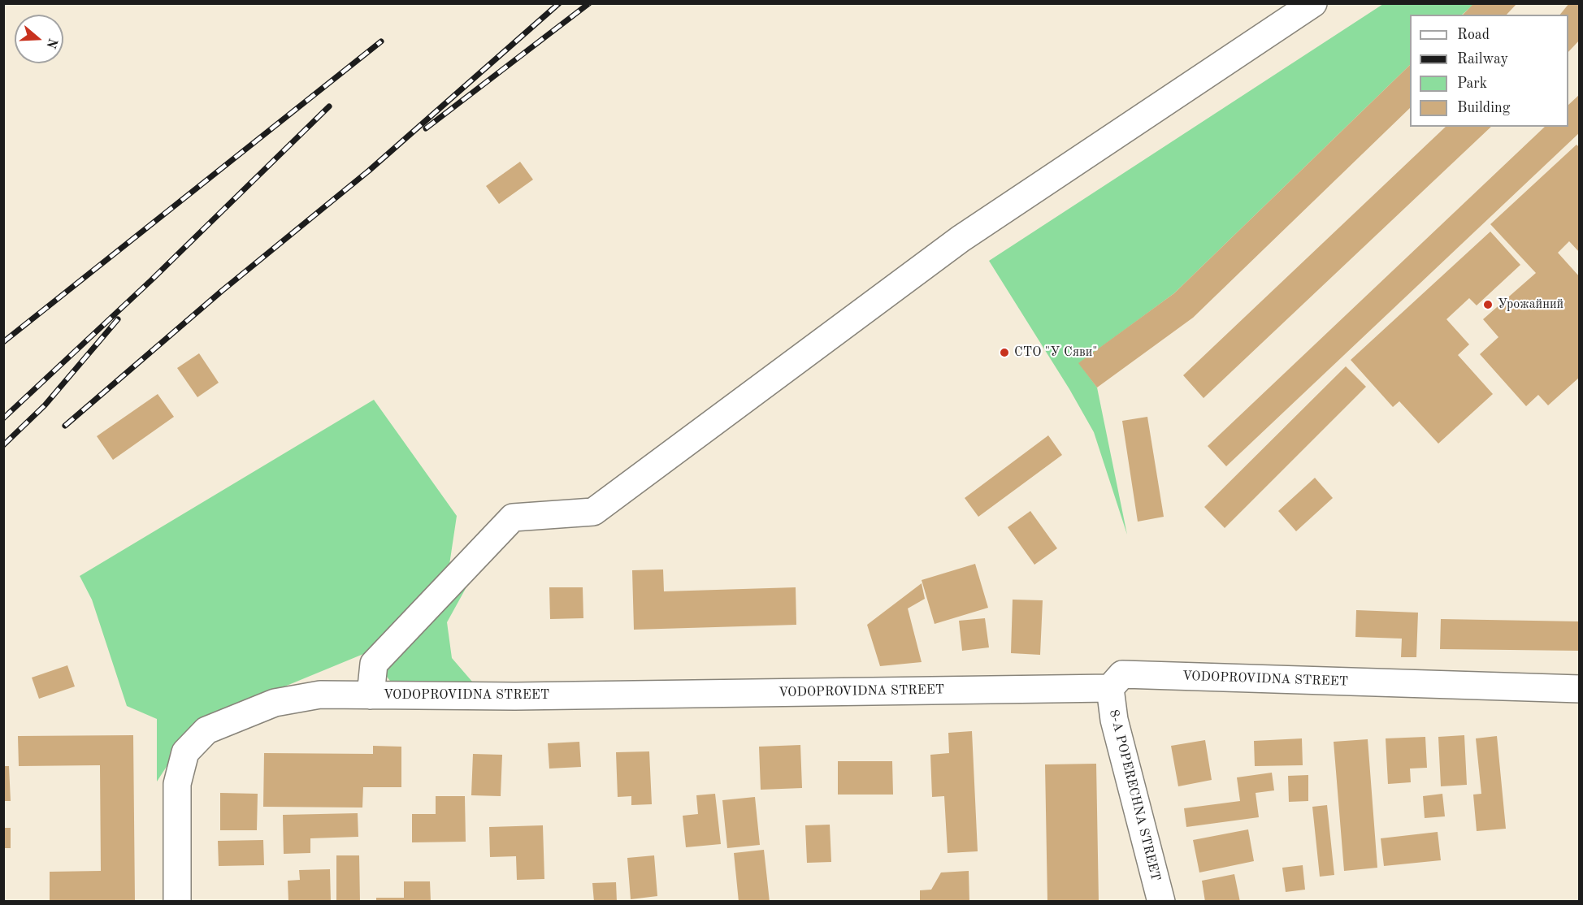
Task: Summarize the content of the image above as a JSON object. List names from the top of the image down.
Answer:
{
  "streets": {
    "street": ["VODOPROVIDNA STREET", "8-A POPERECHNA STREET"]
  },
  "crossings": [
    ["VODOPROVIDNA STREET", "8-A POPERECHNA STREET"]
  ],
  "places": ["Урожайний", "СТО \"У Сяви\""],
  "legend": [
    "Road",
    "Railway",
    "Park",
    "Building"
  ],
  "north": "right"
}
